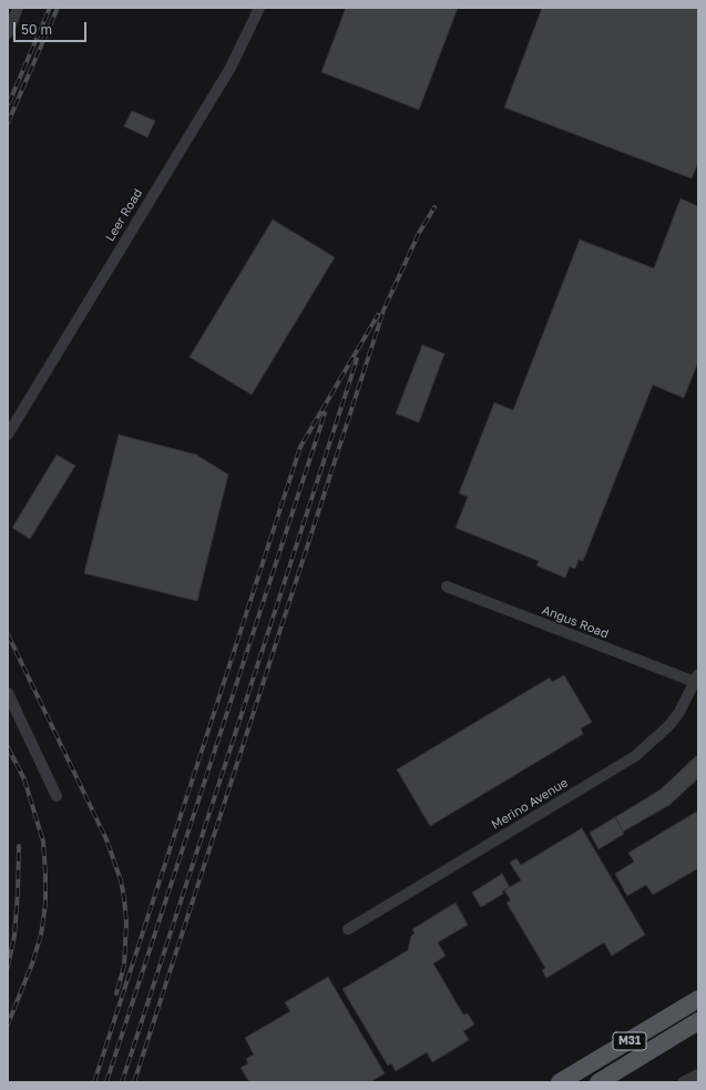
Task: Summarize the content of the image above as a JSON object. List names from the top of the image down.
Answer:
{
  "streets": {
    "main road": ["M31"],
    "street": ["Leer Road", "Angus Road", "Merino Avenue"]
  },
  "crossings": [
    ["Angus Road", "Merino Avenue"]
  ],
  "scale_bar": "50 m"
}
